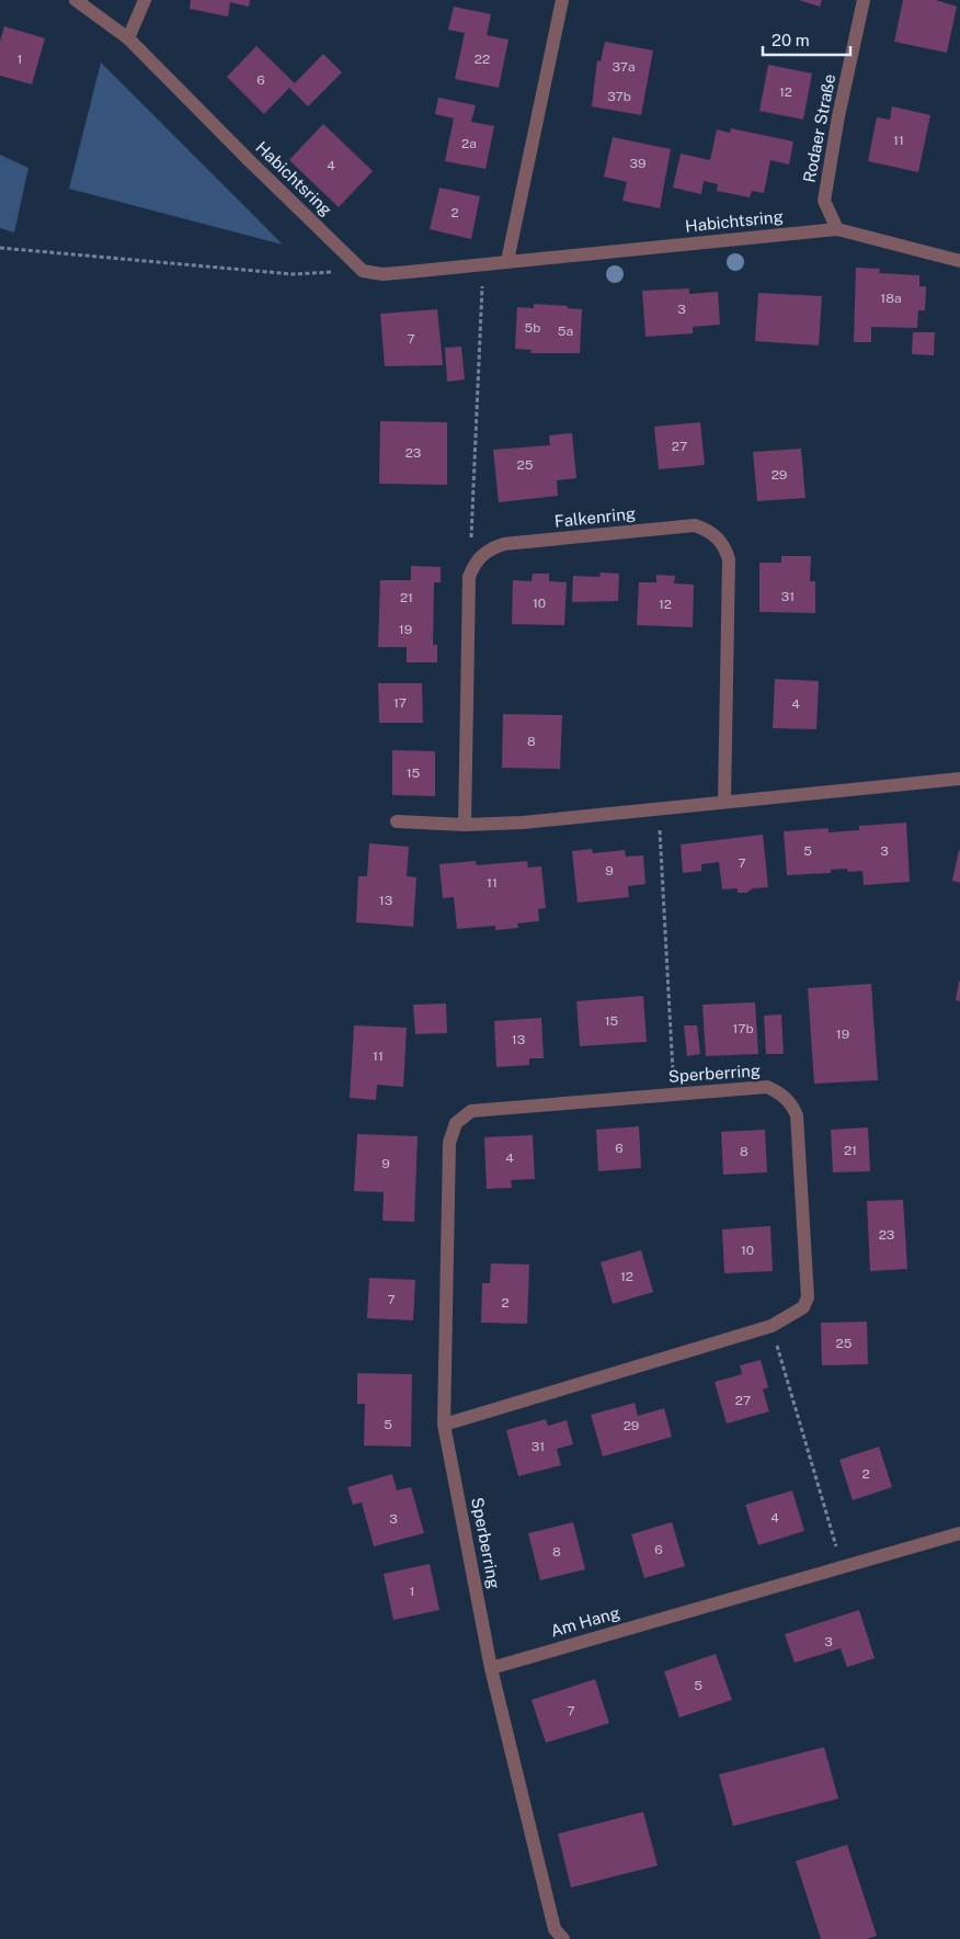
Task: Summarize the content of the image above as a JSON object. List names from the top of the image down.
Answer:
{
  "streets": {
    "street": [
      "Rodaer Straße",
      "Habichtsring",
      "Falkenring",
      "Sperberring",
      "Am Hang"
    ]
  },
  "crossings": [
    ["Rodaer Straße", "Habichtsring"],
    ["Sperberring", "Am Hang"]
  ],
  "house_numbers": [
    "1",
    "22",
    "37a",
    "6",
    "12",
    "37b",
    "11",
    "2a",
    "39",
    "4",
    "2",
    "18a",
    "3",
    "5b",
    "5a",
    "7",
    "27",
    "23",
    "25",
    "29",
    "31",
    "21",
    "10",
    "12",
    "19",
    "17",
    "4",
    "8",
    "15",
    "5",
    "3",
    "7",
    "9",
    "11",
    "13",
    "15",
    "17b",
    "19",
    "13",
    "11",
    "6",
    "21",
    "8",
    "4",
    "9",
    "23",
    "10",
    "12",
    "7",
    "2",
    "25",
    "27",
    "5",
    "29",
    "31",
    "2",
    "4",
    "3",
    "6",
    "8",
    "1",
    "3",
    "5",
    "7"
  ],
  "scale_bar": "20 m"
}
